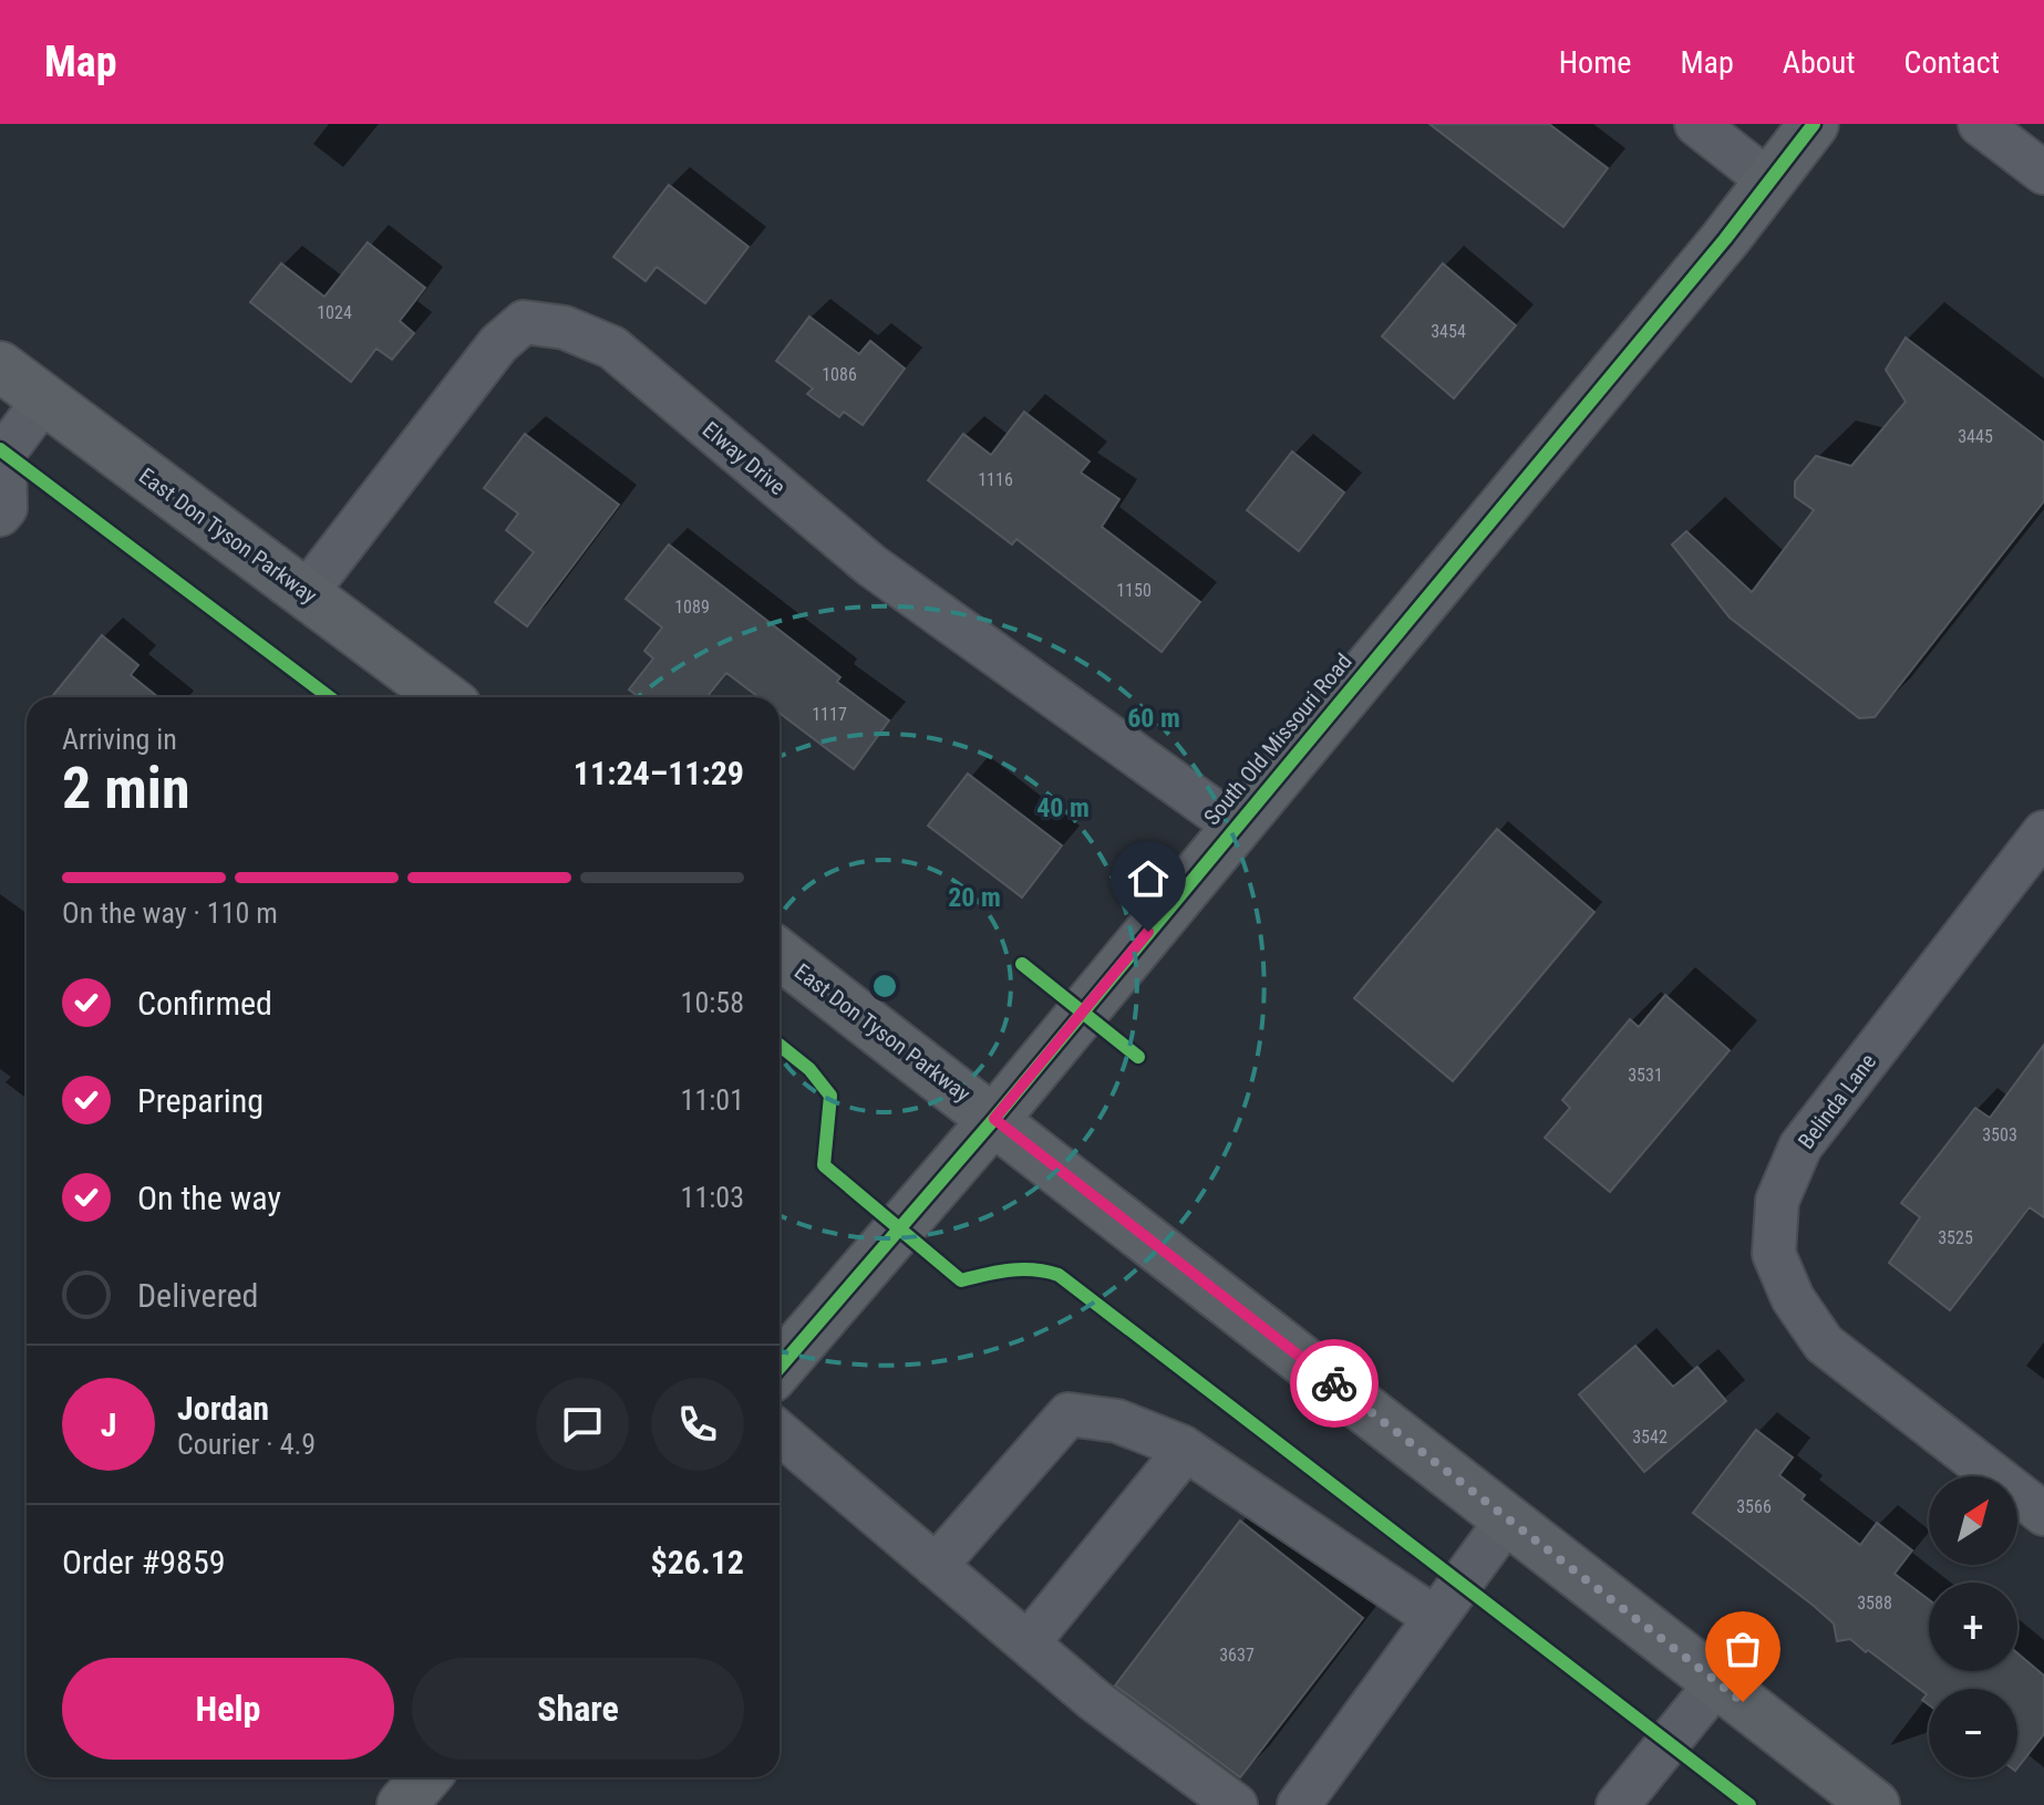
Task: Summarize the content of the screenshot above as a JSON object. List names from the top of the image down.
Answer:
{
  "streets": {
    "main road": ["East Don Tyson Parkway", "South Old Missouri Road"],
    "street": ["Elway Drive", "Belinda Lane"]
  },
  "crossings": [
    ["Elway Drive", "East Don Tyson Parkway"],
    ["Elway Drive", "South Old Missouri Road"],
    ["East Don Tyson Parkway", "South Old Missouri Road"]
  ],
  "house_numbers": [
    "1024",
    "3454",
    "1086",
    "3445",
    "1116",
    "1150",
    "1089",
    "1117",
    "3531",
    "3503",
    "3525",
    "3542",
    "3566",
    "3588",
    "3637"
  ],
  "north": "top right",
  "page": {
    "header": "Map",
    "nav": [
      "Home",
      "Map",
      "About",
      "Contact"
    ],
    "heading": ["2 min", "Arriving in", "11:24–11:29"],
    "panel": [
      "Jordan",
      "Courier · 4.9",
      "Order #9859",
      "$26.12"
    ],
    "bar": "On the way · 110 m",
    "list": [
      ["Confirmed", "10:58"],
      ["Preparing", "11:01"],
      ["On the way", "11:03"],
      "Delivered"
    ],
    "round": "J",
    "map_buttons": ["+", "−"],
    "buttons": ["Help", "Share"]
  },
  "rings": ["60 m", "40 m", "20 m"]
}
